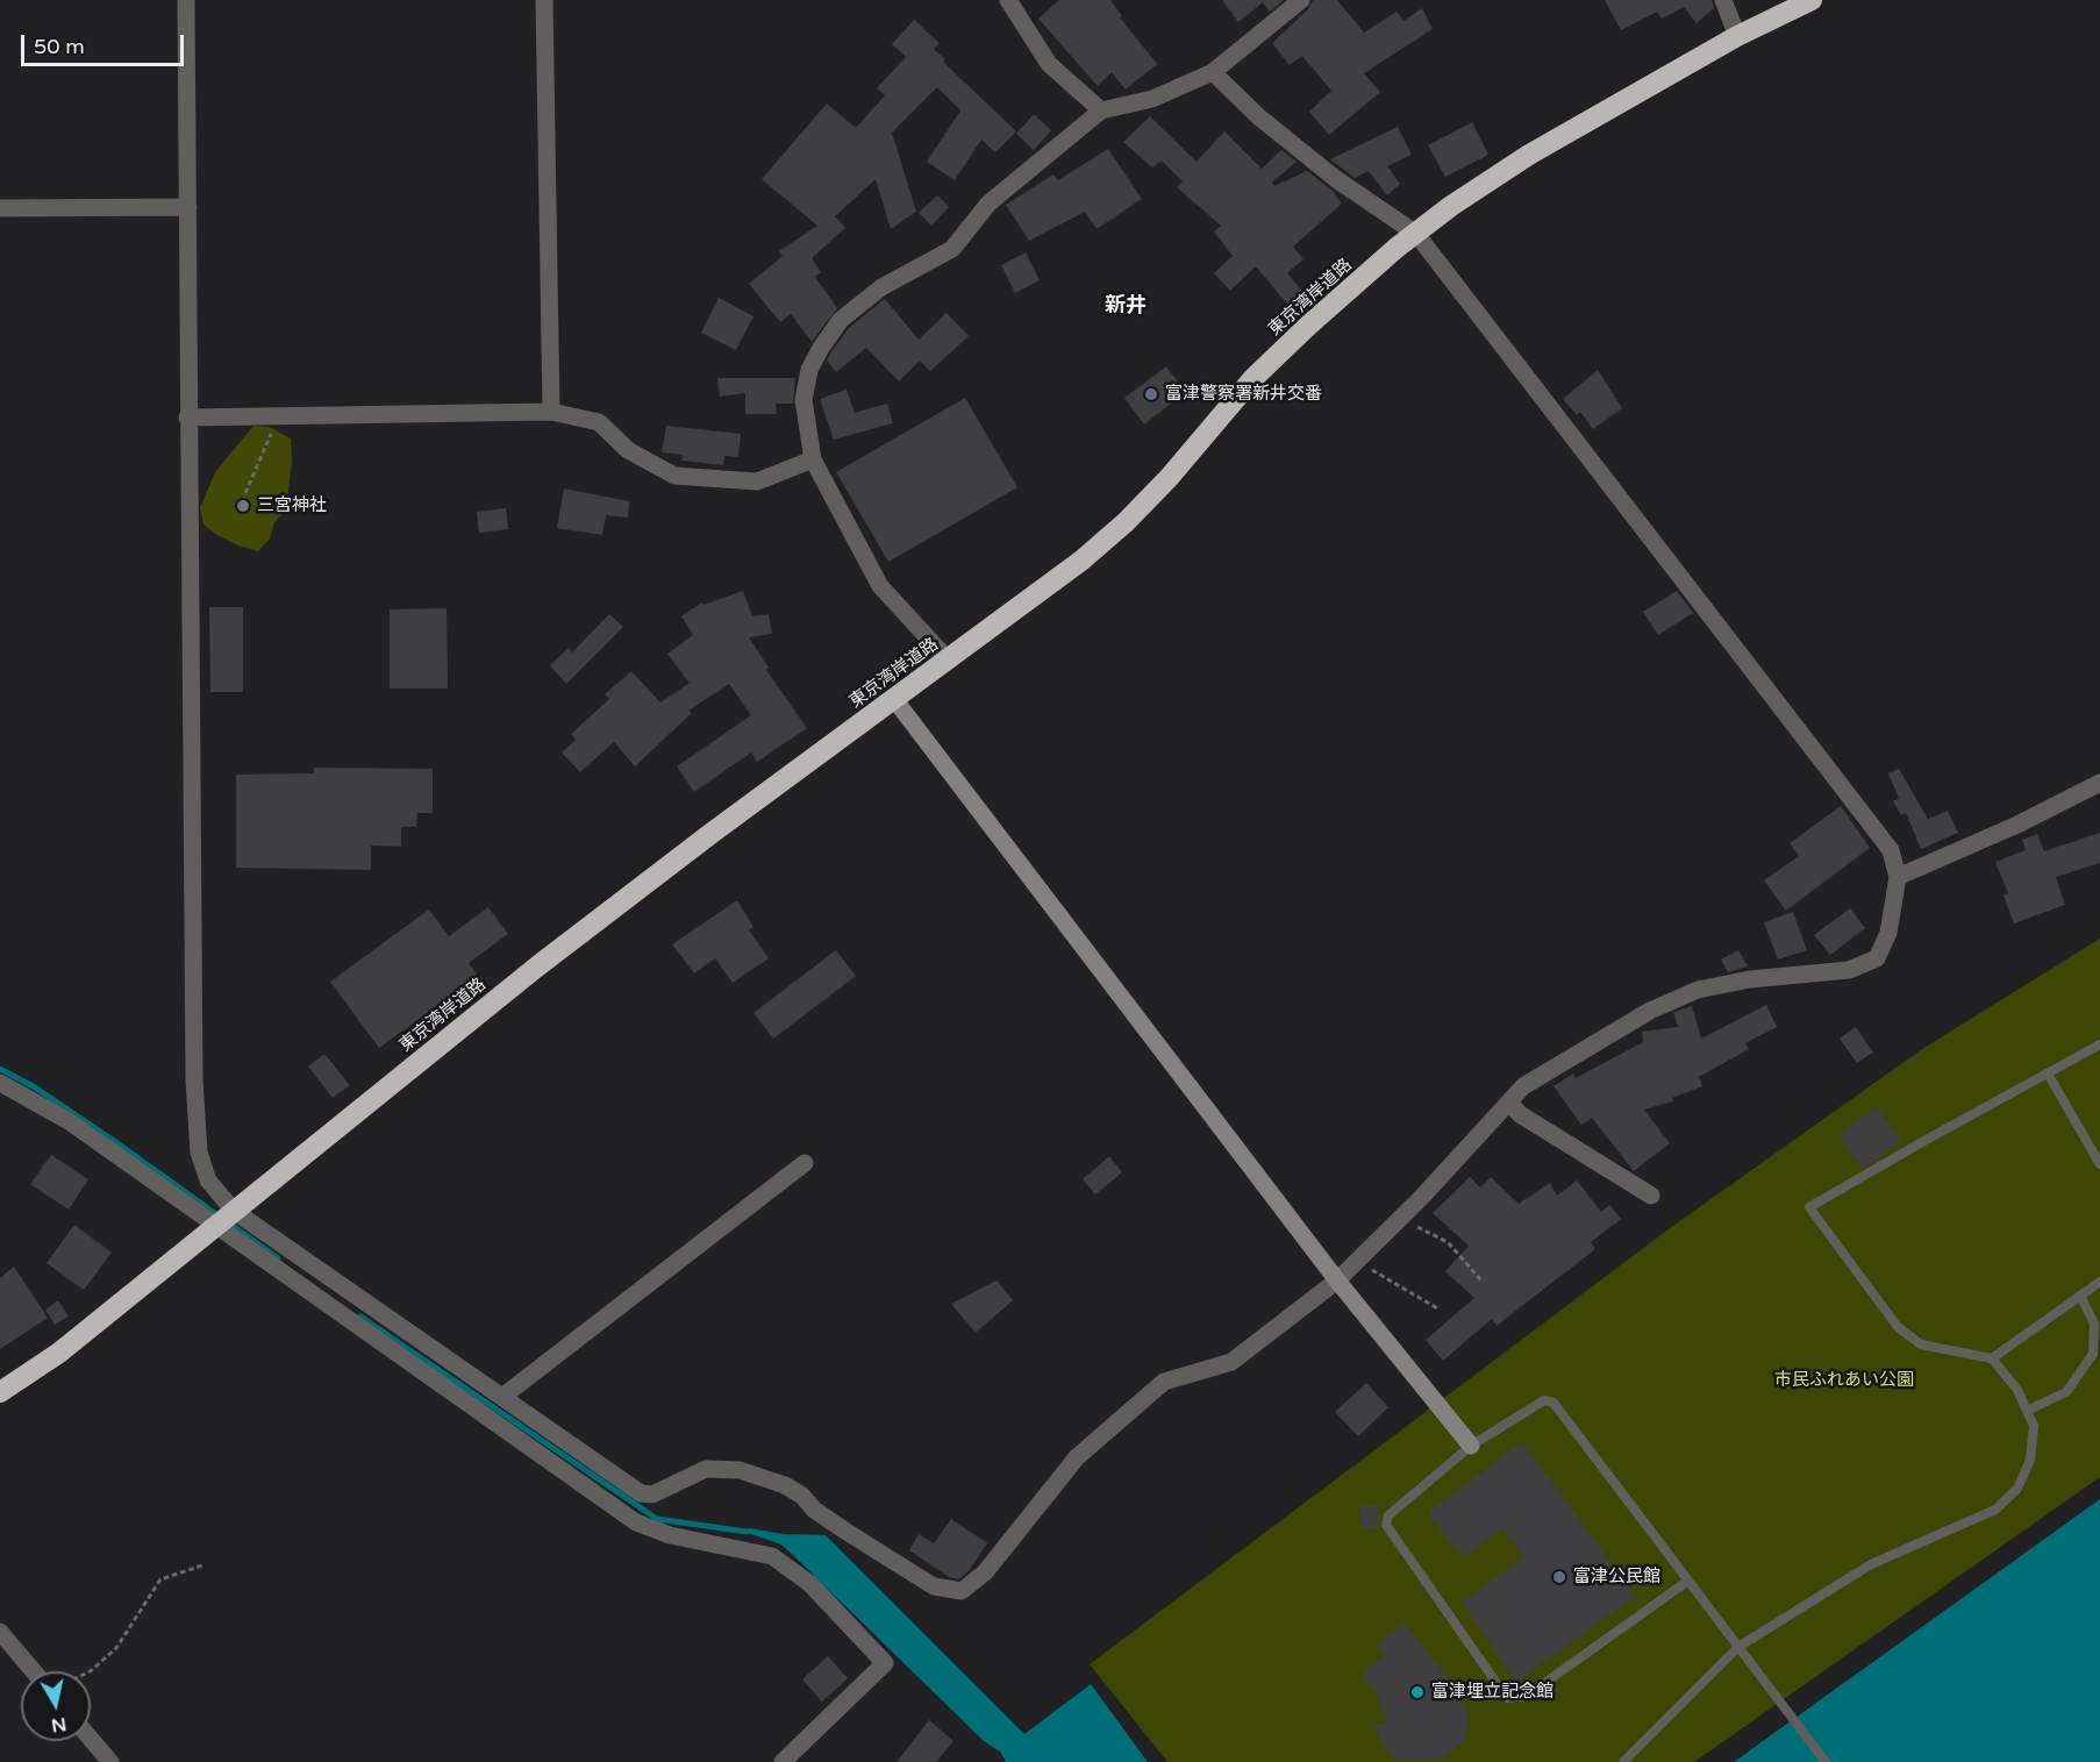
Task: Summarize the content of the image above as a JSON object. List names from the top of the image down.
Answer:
{
  "streets": {
    "highway": ["東京湾岸道路"]
  },
  "districts": ["新井"],
  "parks": ["市民ふれあい公園"],
  "places": [
    "富津警察署新井交番",
    "三宮神社",
    "富津公民館",
    "富津埋立記念館"
  ],
  "scale_bar": "50 m",
  "north": "bottom"
}
